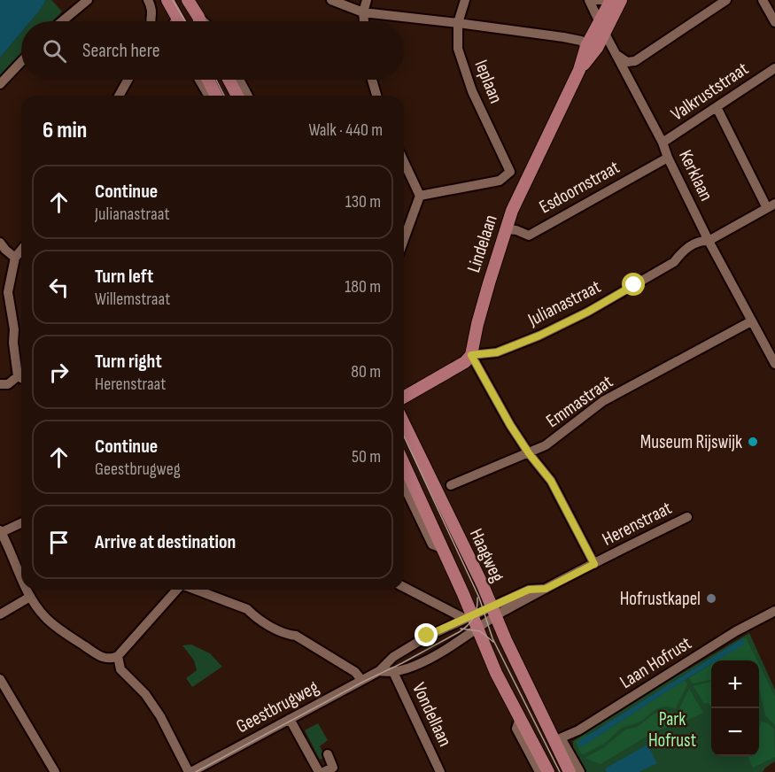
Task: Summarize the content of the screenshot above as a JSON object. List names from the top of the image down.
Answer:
{
  "streets": {
    "main road": ["Lindelaan", "Haagweg"],
    "street": [
      "Ieplaan",
      "Valkruststraat",
      "Kerklaan",
      "Esdoornstraat",
      "Julianastraat",
      "Emmastraat",
      "Herenstraat",
      "Laan Hofrust",
      "Geestbrugweg",
      "Vondellaan"
    ]
  },
  "crossings": [
    ["Valkruststraat", "Kerklaan"],
    ["Kerklaan", "Esdoornstraat"],
    ["Kerklaan", "Lindelaan"],
    ["Kerklaan", "Julianastraat"],
    ["Kerklaan", "Emmastraat"],
    ["Esdoornstraat", "Lindelaan"],
    ["Lindelaan", "Julianastraat"],
    ["Herenstraat", "Haagweg"],
    ["Herenstraat", "Geestbrugweg"],
    ["Haagweg", "Laan Hofrust"],
    ["Haagweg", "Geestbrugweg"]
  ],
  "parks": ["Park Hofrust"],
  "places": ["Museum Rijswijk", "Hofrustkapel"],
  "page": {
    "search": "Search here",
    "heading": ["6 min", "Walk · 440 m"],
    "list": [
      ["Continue", "Julianastraat", "130 m"],
      ["Turn left", "Willemstraat", "180 m"],
      ["Turn right", "Herenstraat", "80 m"],
      ["Continue", "Geestbrugweg", "50 m"],
      "Arrive at destination"
    ],
    "map_buttons": ["+", "−"]
  }
}
